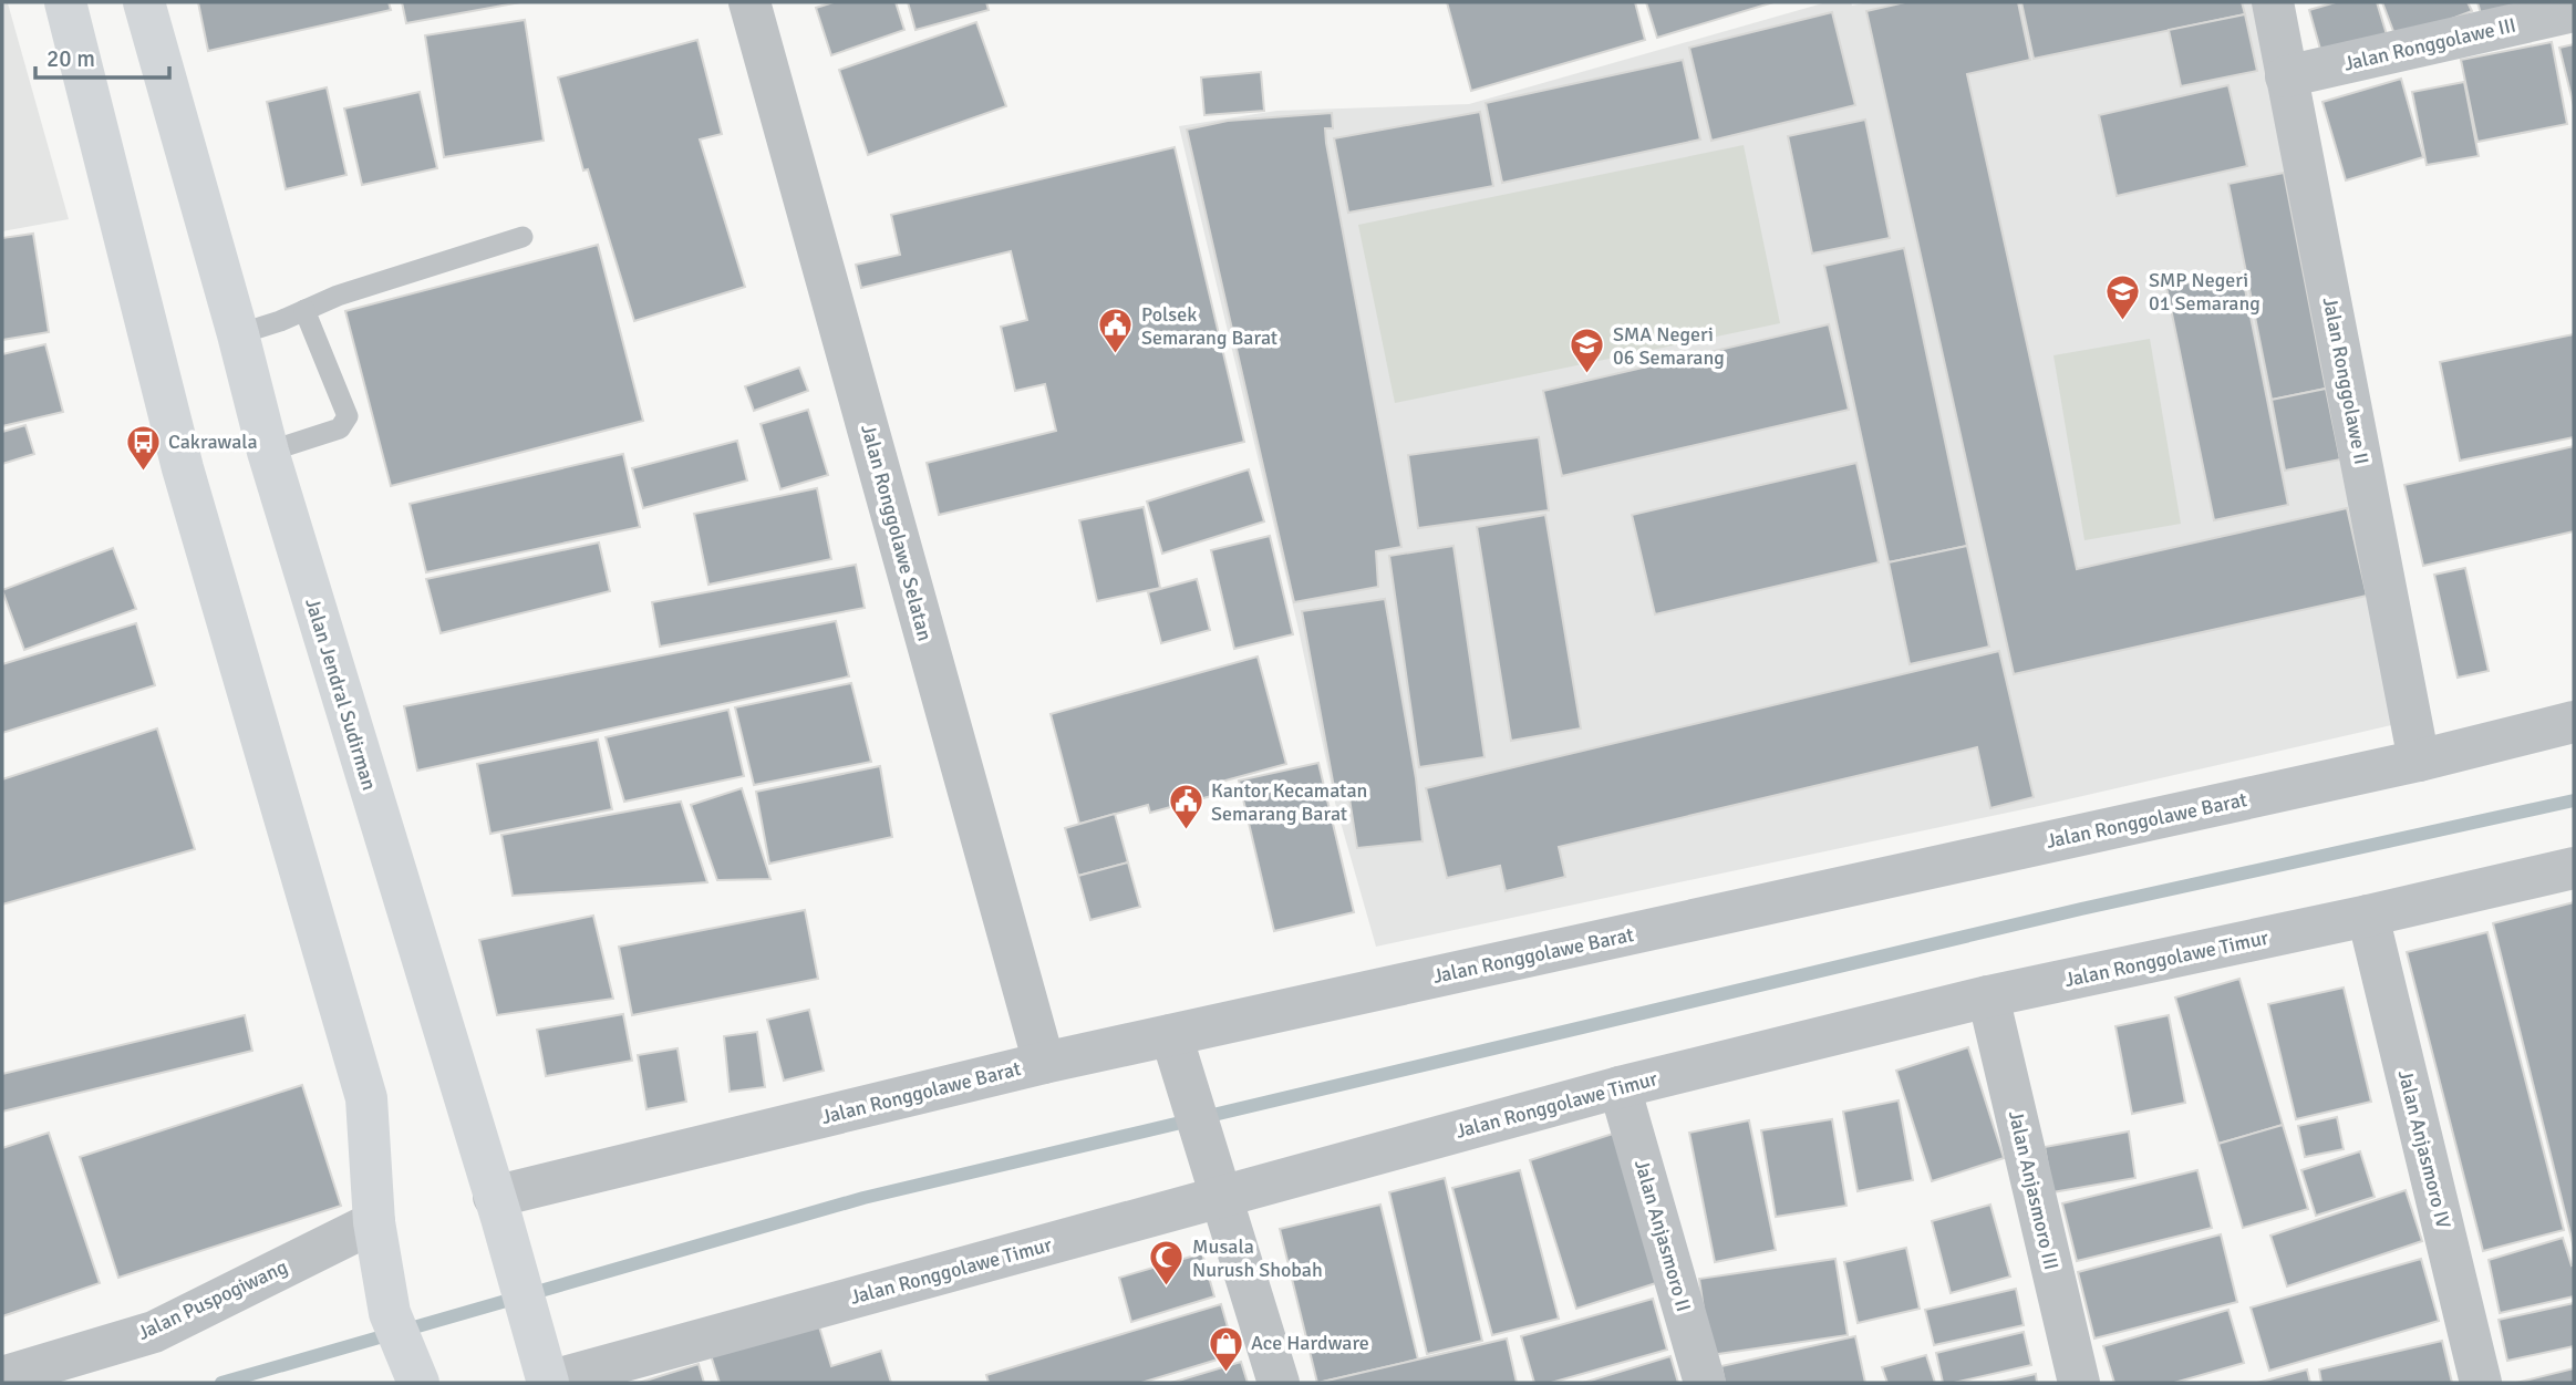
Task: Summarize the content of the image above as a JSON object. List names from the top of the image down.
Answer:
{
  "streets": {
    "highway": ["Jalan Jendral Sudirman"],
    "street": [
      "Jalan Ronggolawe III",
      "Jalan Ronggolawe II",
      "Jalan Ronggolawe Selatan",
      "Jalan Ronggolawe Barat",
      "Jalan Ronggolawe Timur",
      "Jalan Anjasmoro IV",
      "Jalan Anjasmoro III",
      "Jalan Anjasmoro II",
      "Jalan Puspogiwang"
    ]
  },
  "crossings": [
    ["Jalan Ronggolawe III", "Jalan Ronggolawe II"],
    ["Jalan Ronggolawe II", "Jalan Ronggolawe Barat"],
    ["Jalan Ronggolawe Selatan", "Jalan Ronggolawe Barat"],
    ["Jalan Jendral Sudirman", "Jalan Ronggolawe Barat"],
    ["Jalan Jendral Sudirman", "Jalan Ronggolawe Timur"],
    ["Jalan Ronggolawe Timur", "Jalan Anjasmoro IV"],
    ["Jalan Ronggolawe Timur", "Jalan Anjasmoro III"],
    ["Jalan Ronggolawe Timur", "Jalan Anjasmoro II"]
  ],
  "places": {
    "school or university": ["SMP Negeri 01 Semarang", "SMA Negeri 06 Semarang"],
    "public building": ["Polsek Semarang Barat", "Kantor Kecamatan Semarang Barat"],
    "bus stop": ["Cakrawala"],
    "mosque": ["Musala Nurush Shobah"],
    "shop": ["Ace Hardware"]
  },
  "scale_bar": "20 m"
}
